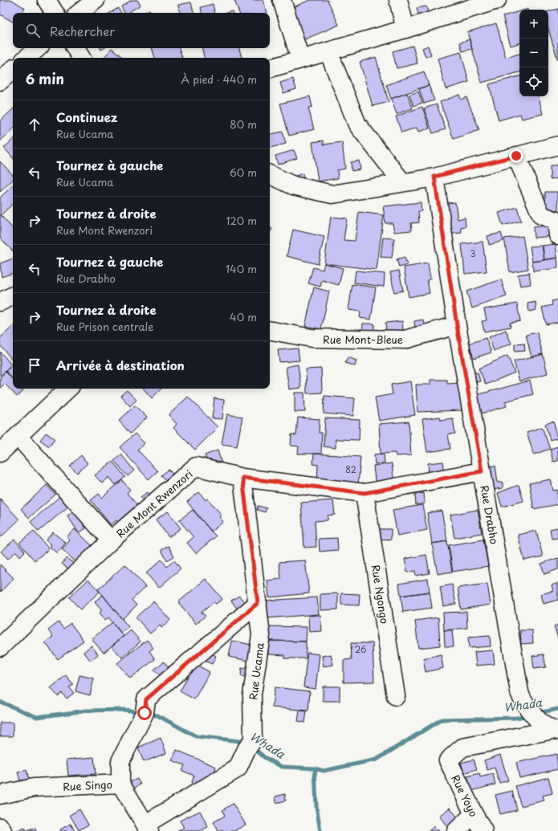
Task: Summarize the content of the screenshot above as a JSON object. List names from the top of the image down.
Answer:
{
  "streets": {
    "street": [
      "Rue Mont-Bleue",
      "Rue Mont Rwenzori",
      "Rue Drabho",
      "Rue Ngongo",
      "Rue Ucama",
      "Rue Singo",
      "Rue Yoyo"
    ]
  },
  "crossings": [
    ["Rue Mont-Bleue", "Rue Drabho"],
    ["Rue Mont Rwenzori", "Rue Drabho"],
    ["Rue Mont Rwenzori", "Rue Ngongo"],
    ["Rue Mont Rwenzori", "Rue Ucama"],
    ["Rue Drabho", "Rue Yoyo"],
    ["Rue Ucama", "Rue Singo"]
  ],
  "water": ["Whada"],
  "house_numbers": ["3", "82", "26"],
  "page": {
    "map_buttons": ["+", "−"],
    "search": "Rechercher",
    "heading": ["6 min", "À pied · 440 m"],
    "list": [
      ["Continuez", "Rue Ucama", "80 m"],
      ["Tournez à gauche", "Rue Ucama", "60 m"],
      ["Tournez à droite", "Rue Mont Rwenzori", "120 m"],
      ["Tournez à gauche", "Rue Drabho", "140 m"],
      ["Tournez à droite", "Rue Prison centrale", "40 m"],
      "Arrivée à destination"
    ]
  }
}
